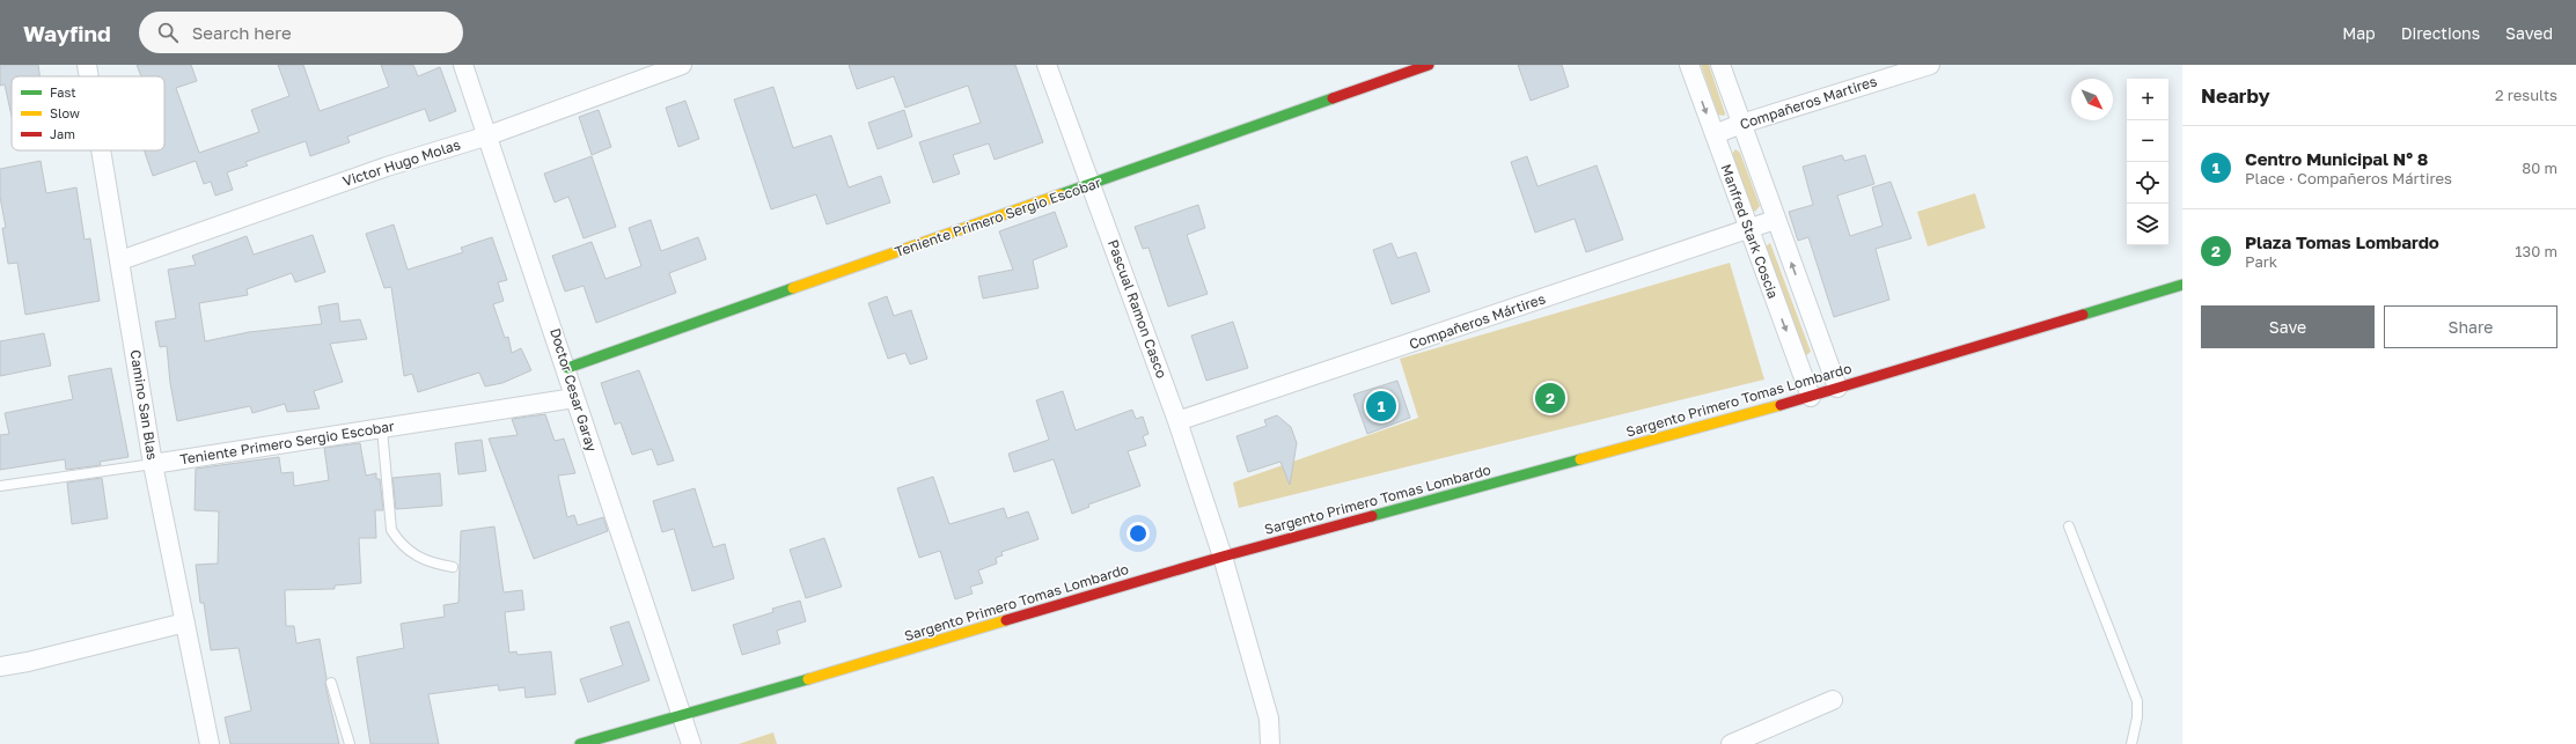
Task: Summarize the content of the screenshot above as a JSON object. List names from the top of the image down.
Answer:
{
  "streets": {
    "street": [
      "Compañeros Martires",
      "Victor Hugo Molas",
      "Teniente Primero Sergio Escobar",
      "Manfred Stark Coscia",
      "Pascual Ramon Casco",
      "Compañeros Mártires",
      "Doctor Cesar Garay",
      "Sargento Primero Tomas Lombardo",
      "Camino San Blas"
    ]
  },
  "crossings": [
    ["Compañeros Martires", "Manfred Stark Coscia"],
    ["Victor Hugo Molas", "Doctor Cesar Garay"],
    ["Victor Hugo Molas", "Camino San Blas"],
    ["Teniente Primero Sergio Escobar", "Pascual Ramon Casco"],
    ["Teniente Primero Sergio Escobar", "Doctor Cesar Garay"],
    ["Teniente Primero Sergio Escobar", "Camino San Blas"],
    ["Manfred Stark Coscia", "Compañeros Mártires"],
    ["Manfred Stark Coscia", "Sargento Primero Tomas Lombardo"],
    ["Pascual Ramon Casco", "Compañeros Mártires"],
    ["Pascual Ramon Casco", "Sargento Primero Tomas Lombardo"],
    ["Doctor Cesar Garay", "Sargento Primero Tomas Lombardo"]
  ],
  "legend": ["Fast", "Slow", "Jam"],
  "north": "bottom right",
  "page": {
    "header": "Wayfind",
    "search": "Search here",
    "nav": ["Map", "Directions", "Saved"],
    "heading": ["Nearby", "2 results"],
    "map_buttons": ["+", "−"],
    "list": [
      {
        "mark": "1",
        "name": "Centro Municipal N° 8",
        "note": "Place · Compañeros Mártires",
        "value": "80 m"
      },
      {
        "mark": "2",
        "name": "Plaza Tomas Lombardo",
        "note": "Park",
        "value": "130 m"
      }
    ],
    "buttons": ["Save", "Share"],
    "pins": ["2", "1"]
  }
}
